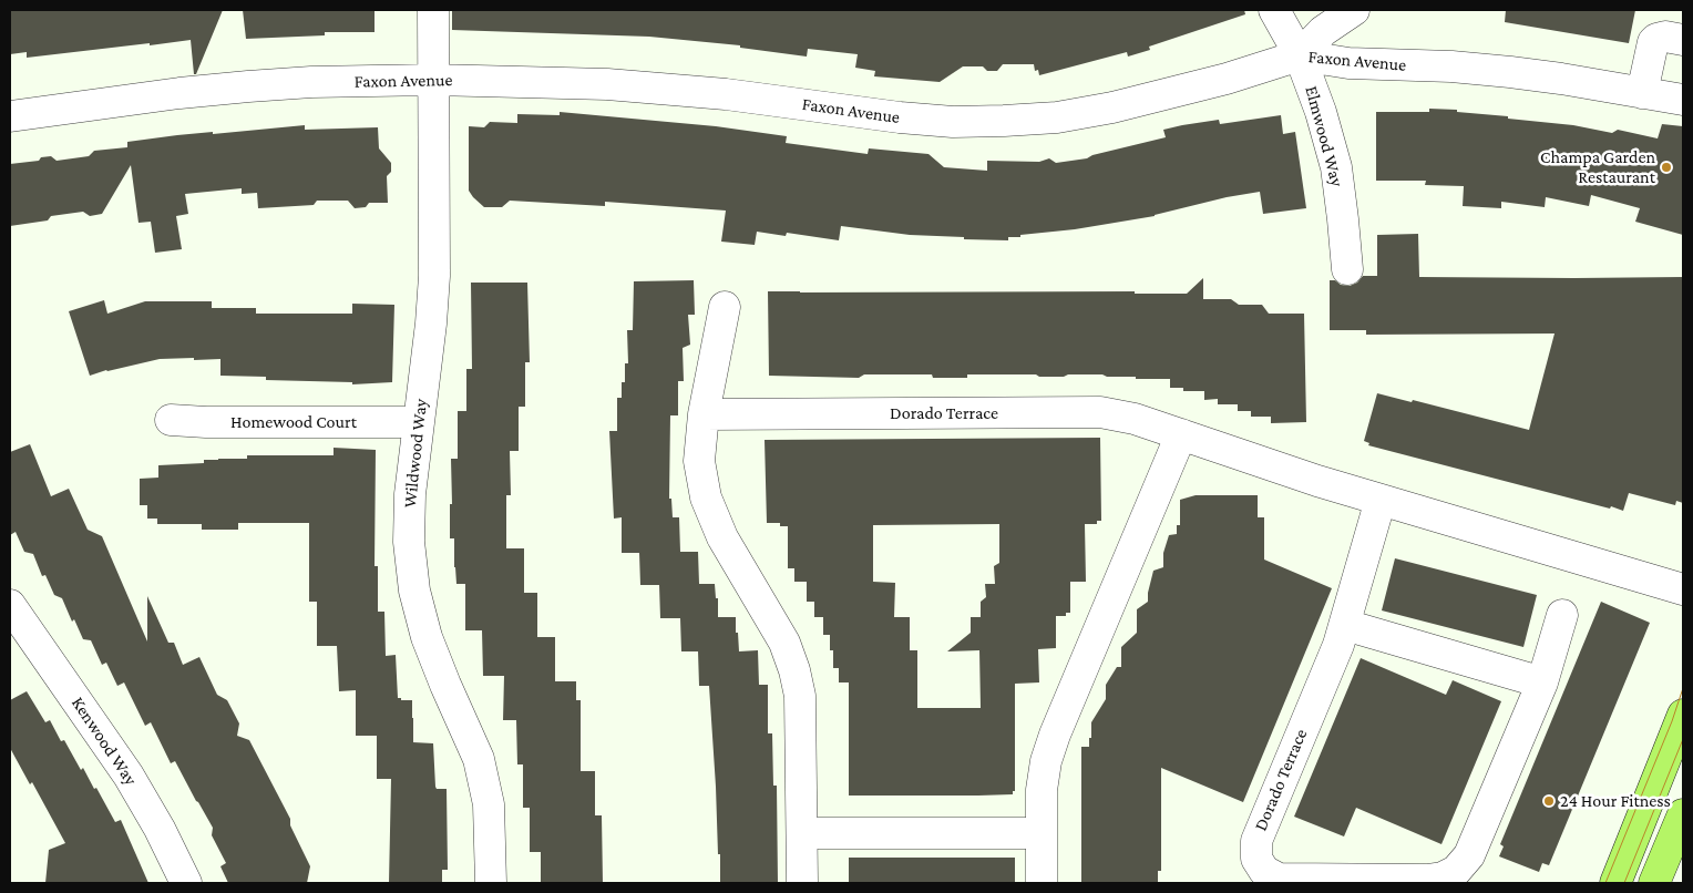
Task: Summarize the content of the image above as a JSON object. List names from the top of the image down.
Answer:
{
  "streets": {
    "street": [
      "Faxon Avenue",
      "Elmwood Way",
      "Dorado Terrace",
      "Homewood Court",
      "Wildwood Way",
      "Kenwood Way"
    ]
  },
  "crossings": [
    ["Faxon Avenue", "Elmwood Way"],
    ["Faxon Avenue", "Wildwood Way"],
    ["Homewood Court", "Wildwood Way"]
  ],
  "places": ["Champa Garden Restaurant", "24 Hour Fitness"]
}
